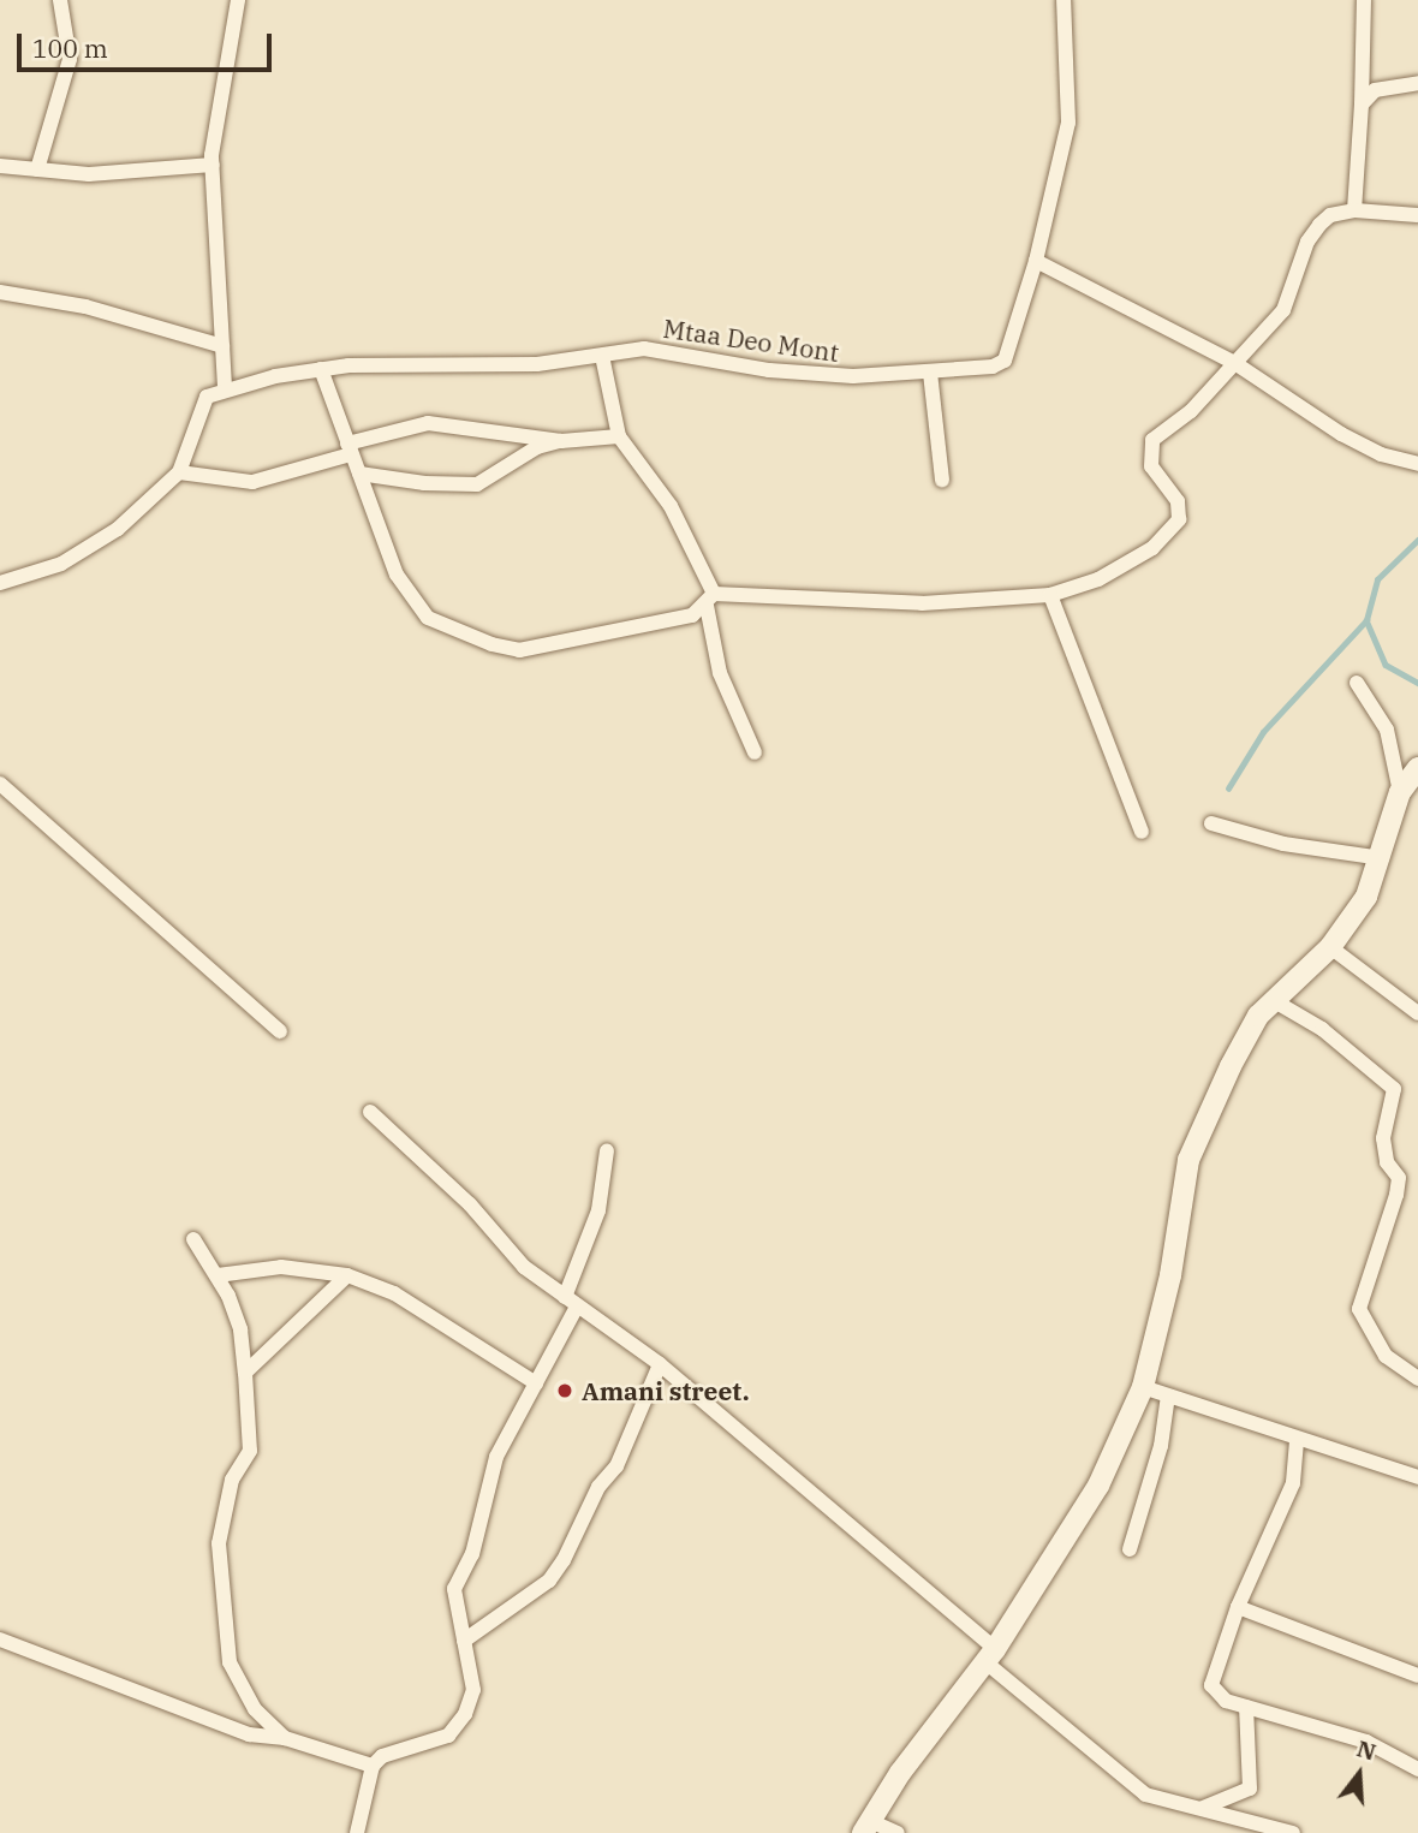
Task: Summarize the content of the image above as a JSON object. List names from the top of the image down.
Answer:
{
  "streets": {
    "street": ["Mtaa Deo Mont"]
  },
  "places": ["Amani street."],
  "scale_bar": "100 m",
  "north": "top"
}
